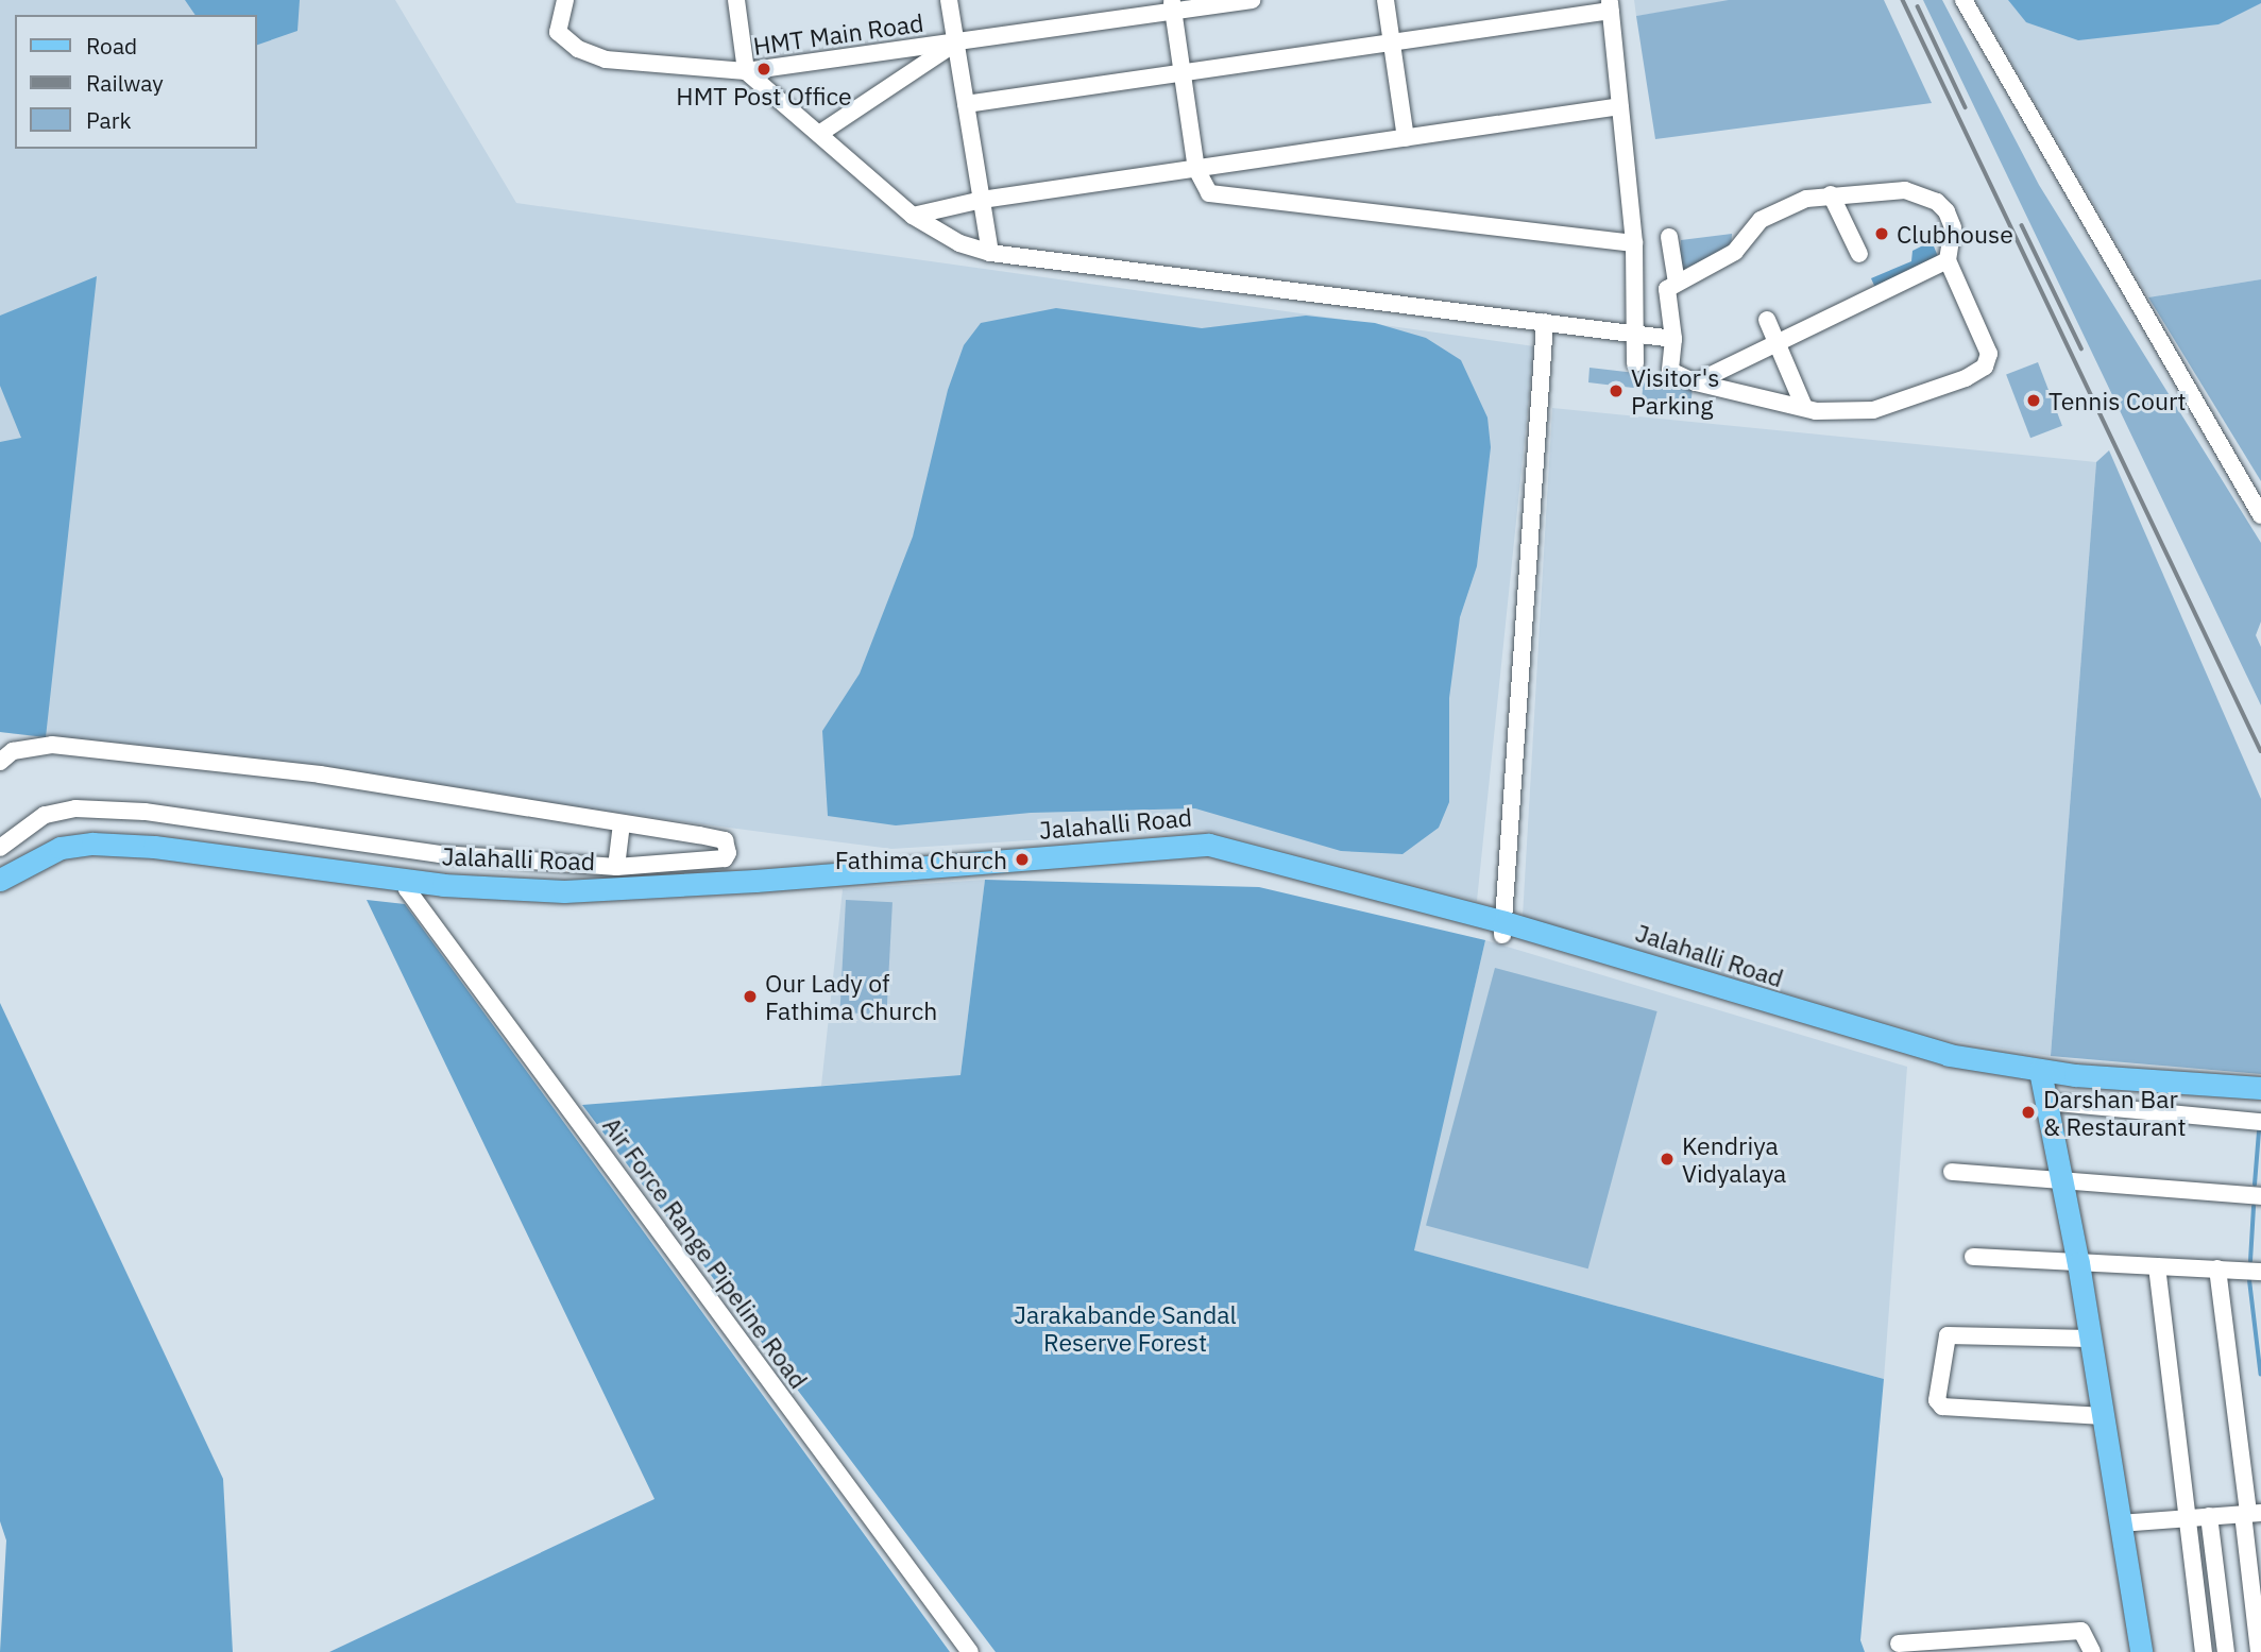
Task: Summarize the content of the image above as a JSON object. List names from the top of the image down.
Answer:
{
  "streets": {
    "main road": ["Jalahalli Road"],
    "street": ["HMT Main Road", "Air Force Range Pipeline Road"]
  },
  "crossings": [
    ["Jalahalli Road", "Air Force Range Pipeline Road"]
  ],
  "parks": ["Jarakabande Sandal Reserve Forest"],
  "places": [
    "HMT Post Office",
    "Clubhouse",
    "Visitor's Parking",
    "Tennis Court",
    "Fathima Church",
    "Our Lady of Fathima Church",
    "Darshan Bar & Restaurant",
    "Kendriya Vidyalaya"
  ],
  "legend": ["Road", "Railway", "Park"]
}
